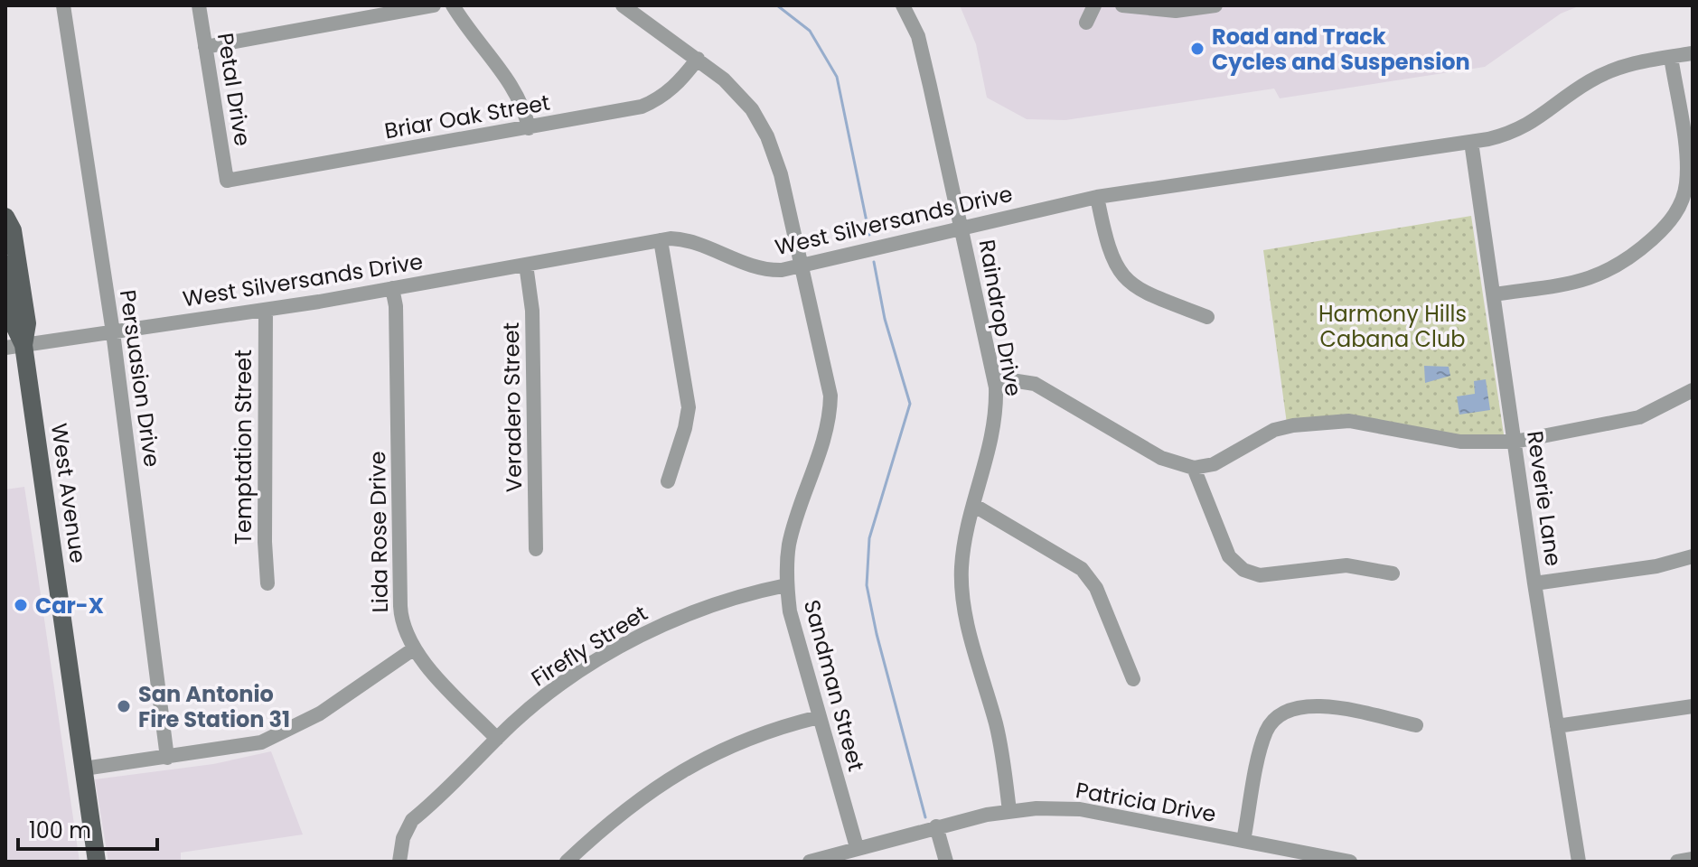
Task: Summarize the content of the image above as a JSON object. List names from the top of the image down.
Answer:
{
  "streets": {
    "main road": ["West Avenue"],
    "street": [
      "Petal Drive",
      "Briar Oak Street",
      "West Silversands Drive",
      "Raindrop Drive",
      "Persuasion Drive",
      "Veradero Street",
      "Temptation Street",
      "Reverie Lane",
      "Lida Rose Drive",
      "Firefly Street",
      "Sandman Street",
      "Patricia Drive"
    ]
  },
  "crossings": [
    ["Petal Drive", "Briar Oak Street"],
    ["Briar Oak Street", "Sandman Street"],
    ["West Silversands Drive", "Raindrop Drive"],
    ["West Silversands Drive", "Persuasion Drive"],
    ["West Silversands Drive", "Veradero Street"],
    ["West Silversands Drive", "Temptation Street"],
    ["West Silversands Drive", "West Avenue"],
    ["West Silversands Drive", "Reverie Lane"],
    ["West Silversands Drive", "Lida Rose Drive"],
    ["West Silversands Drive", "Sandman Street"],
    ["Raindrop Drive", "Patricia Drive"],
    ["Lida Rose Drive", "Firefly Street"],
    ["Firefly Street", "Sandman Street"],
    ["Sandman Street", "Patricia Drive"]
  ],
  "parks": ["Harmony Hills Cabana Club"],
  "places": ["Road and Track Cycles and Suspension", "Car-X", "San Antonio Fire Station 31"],
  "scale_bar": "100 m"
}
